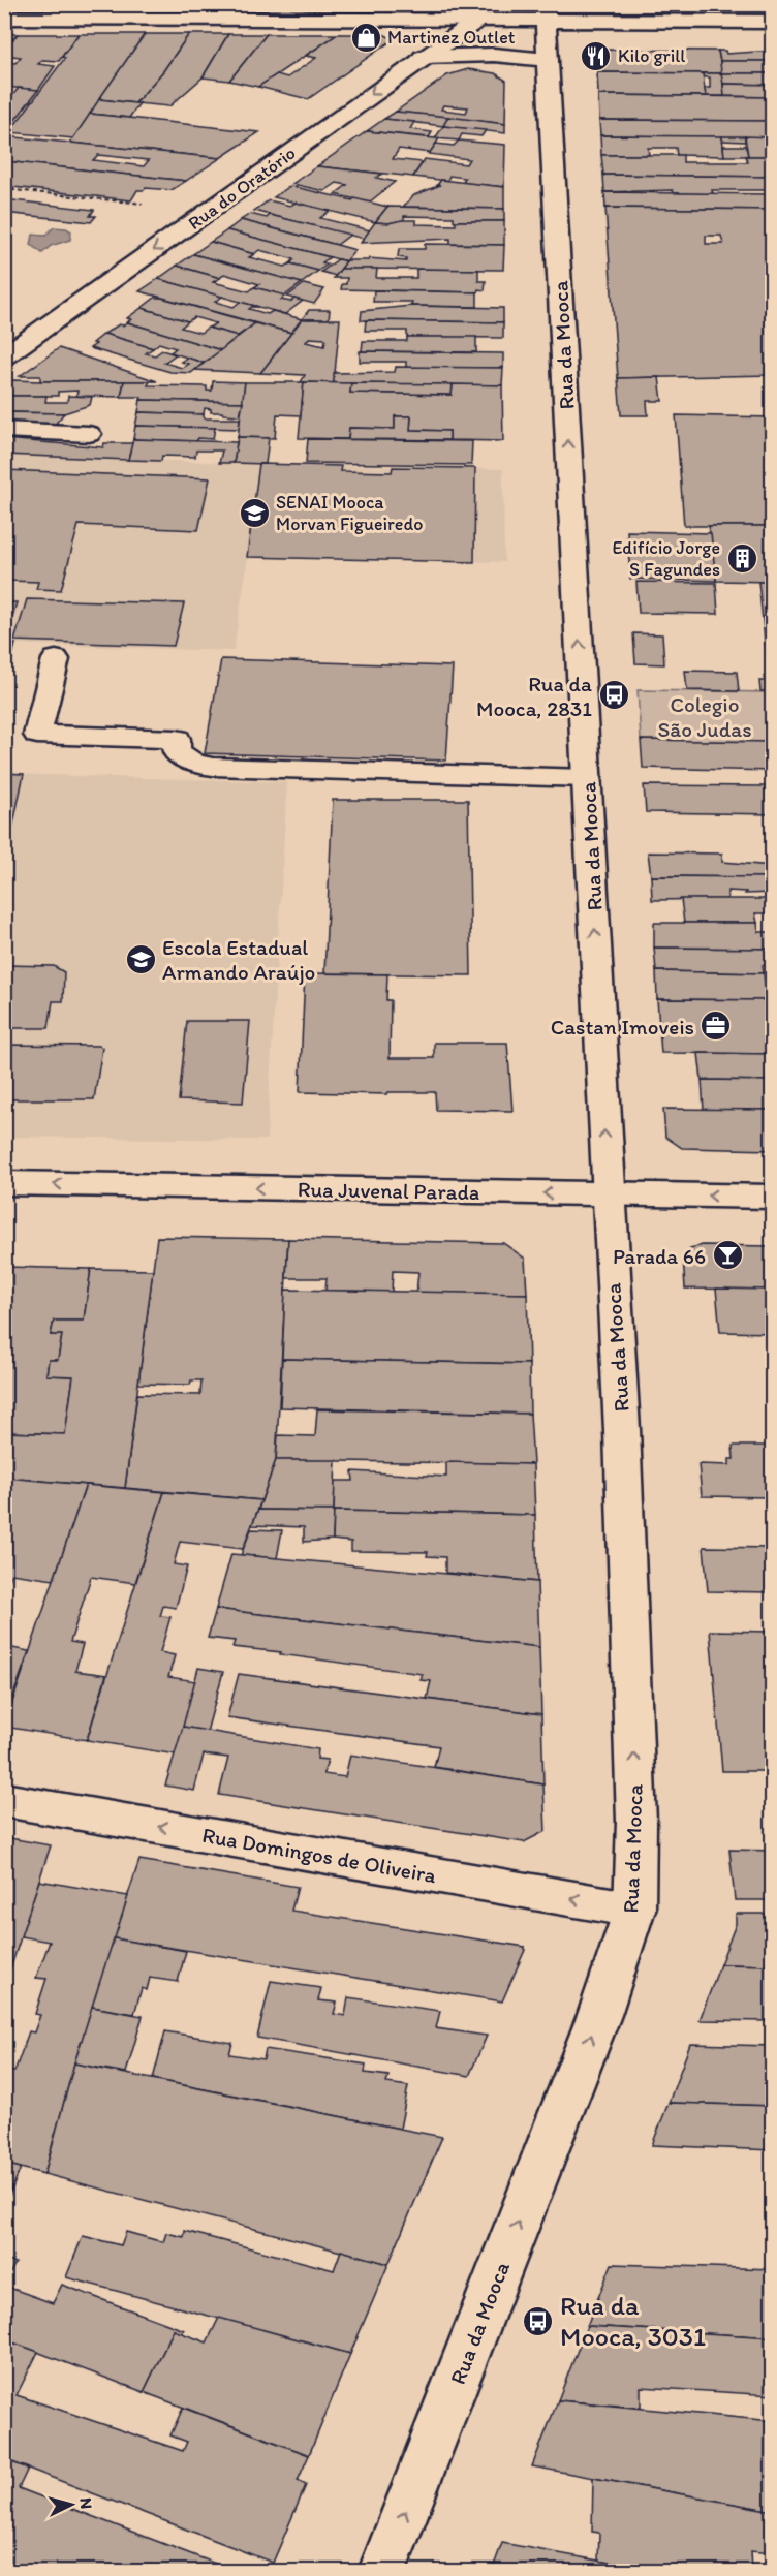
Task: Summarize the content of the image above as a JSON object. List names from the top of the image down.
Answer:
{
  "streets": {
    "main road": [
      "Rua do Oratório",
      "Rua da Mooca",
      "Rua Juvenal Parada",
      "Rua Domingos de Oliveira"
    ]
  },
  "crossings": [
    ["Rua da Mooca", "Rua Juvenal Parada"],
    ["Rua da Mooca", "Rua Domingos de Oliveira"]
  ],
  "one_way": [
    "Rua do Oratório",
    "Rua da Mooca",
    "Rua Juvenal Parada",
    "Rua Domingos de Oliveira"
  ],
  "parks": ["Colegio São Judas"],
  "places": {
    "shop": ["Martinez Outlet"],
    "restaurant": ["Kilo grill"],
    "school or university": ["SENAI Mooca Morvan Figueiredo", "Escola Estadual Armando Araújo"],
    "building": ["Edifício Jorge S Fagundes"],
    "bus stop": ["Rua da Mooca, 2831", "Rua da Mooca, 3031"],
    "office": ["Castan Imoveis"],
    "bar": ["Parada 66"]
  },
  "north": "right"
}
